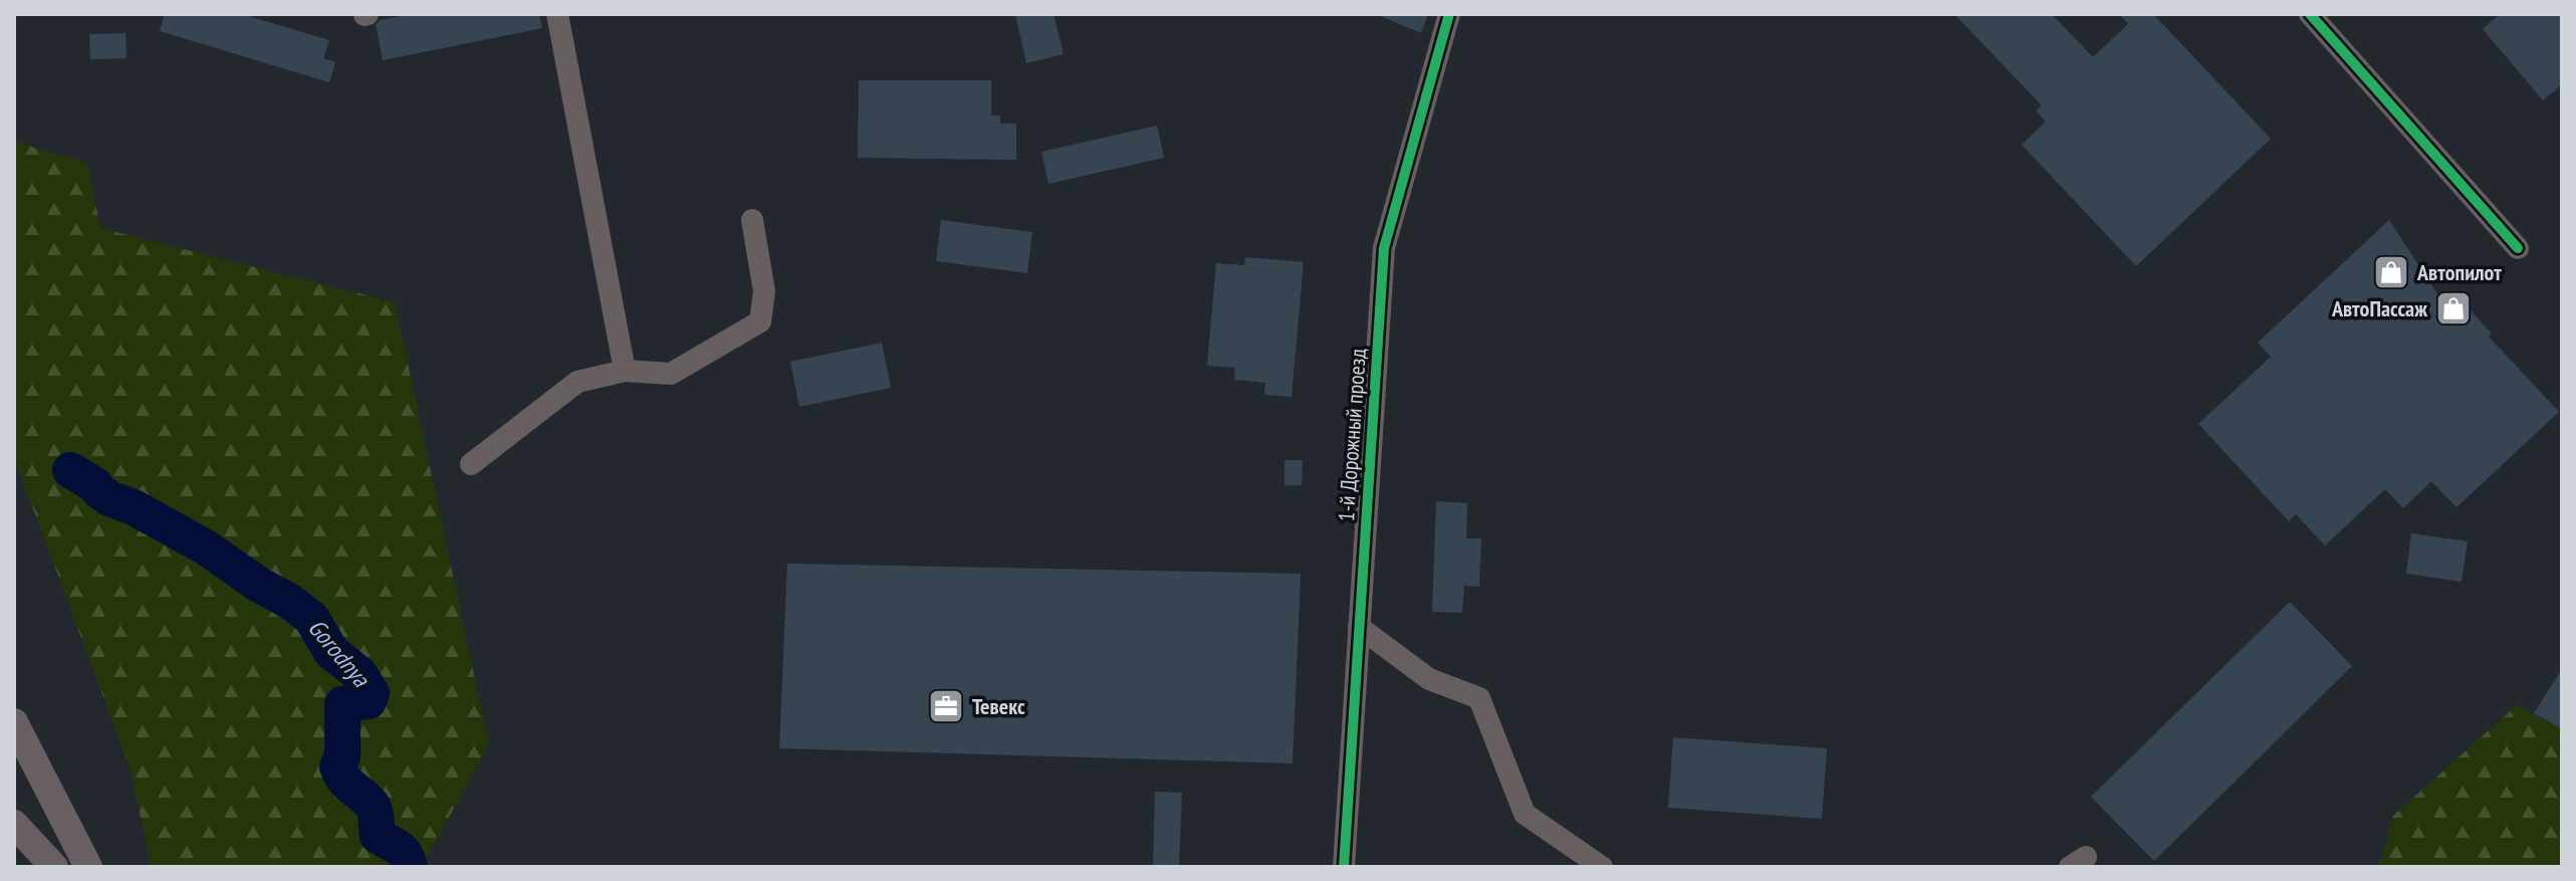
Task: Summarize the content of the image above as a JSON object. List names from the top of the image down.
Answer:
{
  "streets": {
    "street": ["1-й Дорожный проезд"]
  },
  "water": ["Gorodnya"],
  "places": {
    "shop": ["Автопилот", "АвтоПассаж"],
    "office": ["Тевекс"]
  }
}
